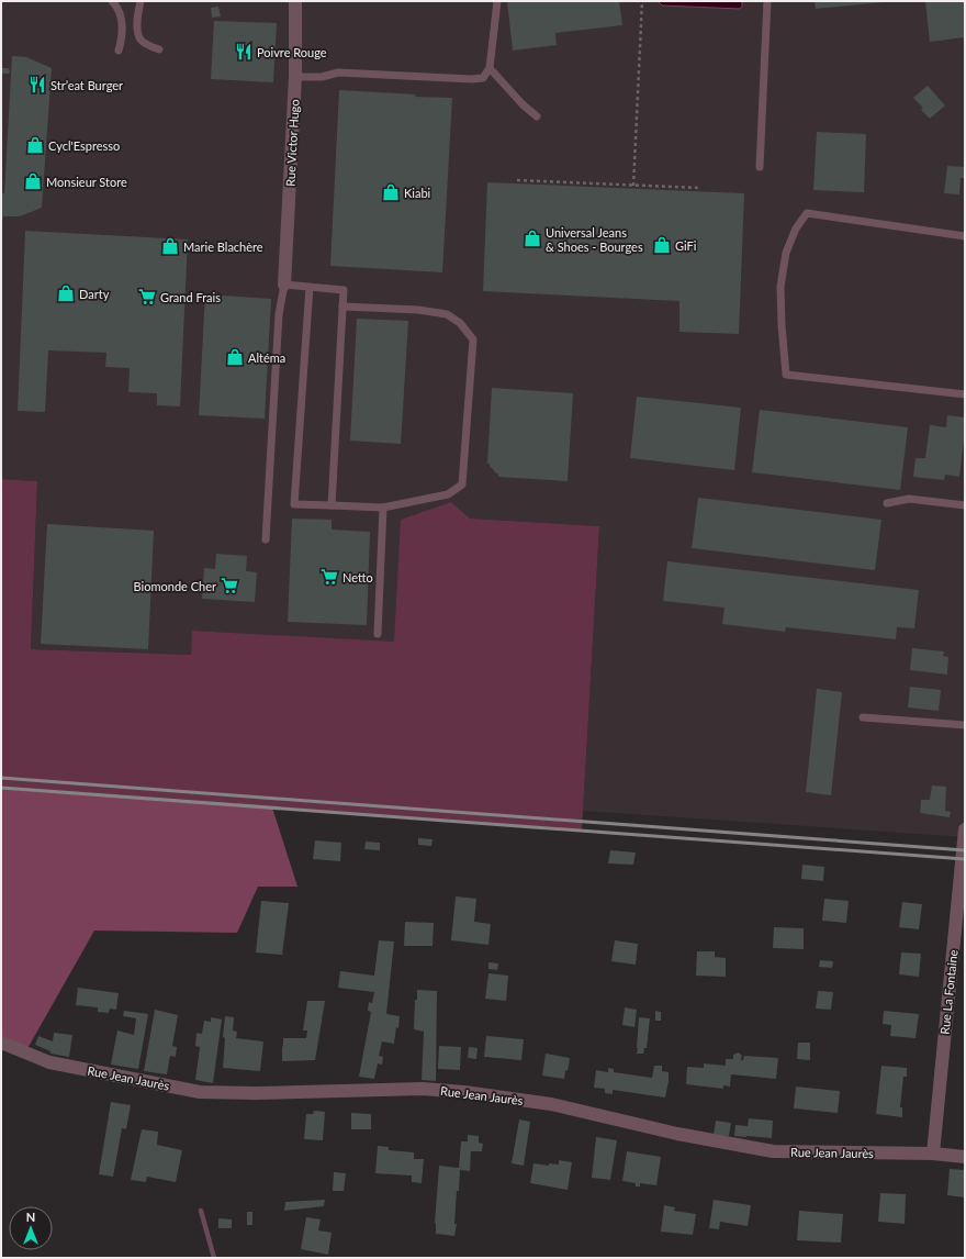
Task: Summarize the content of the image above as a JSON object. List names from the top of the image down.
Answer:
{
  "streets": {
    "street": ["Rue Victor Hugo", "Rue La Fontaine", "Rue Jean Jaurès"]
  },
  "crossings": [
    ["Rue La Fontaine", "Rue Jean Jaurès"]
  ],
  "places": {
    "restaurant": ["Poivre Rouge", "Str’eat Burger"],
    "shop": [
      "Cycl'Espresso",
      "Monsieur Store",
      "Kiabi",
      "Universal Jeans & Shoes - Bourges",
      "GiFi",
      "Marie Blachère",
      "Darty",
      "Altéma"
    ],
    "supermarket": ["Grand Frais", "Netto", "Biomonde Cher"]
  },
  "north": "top"
}
